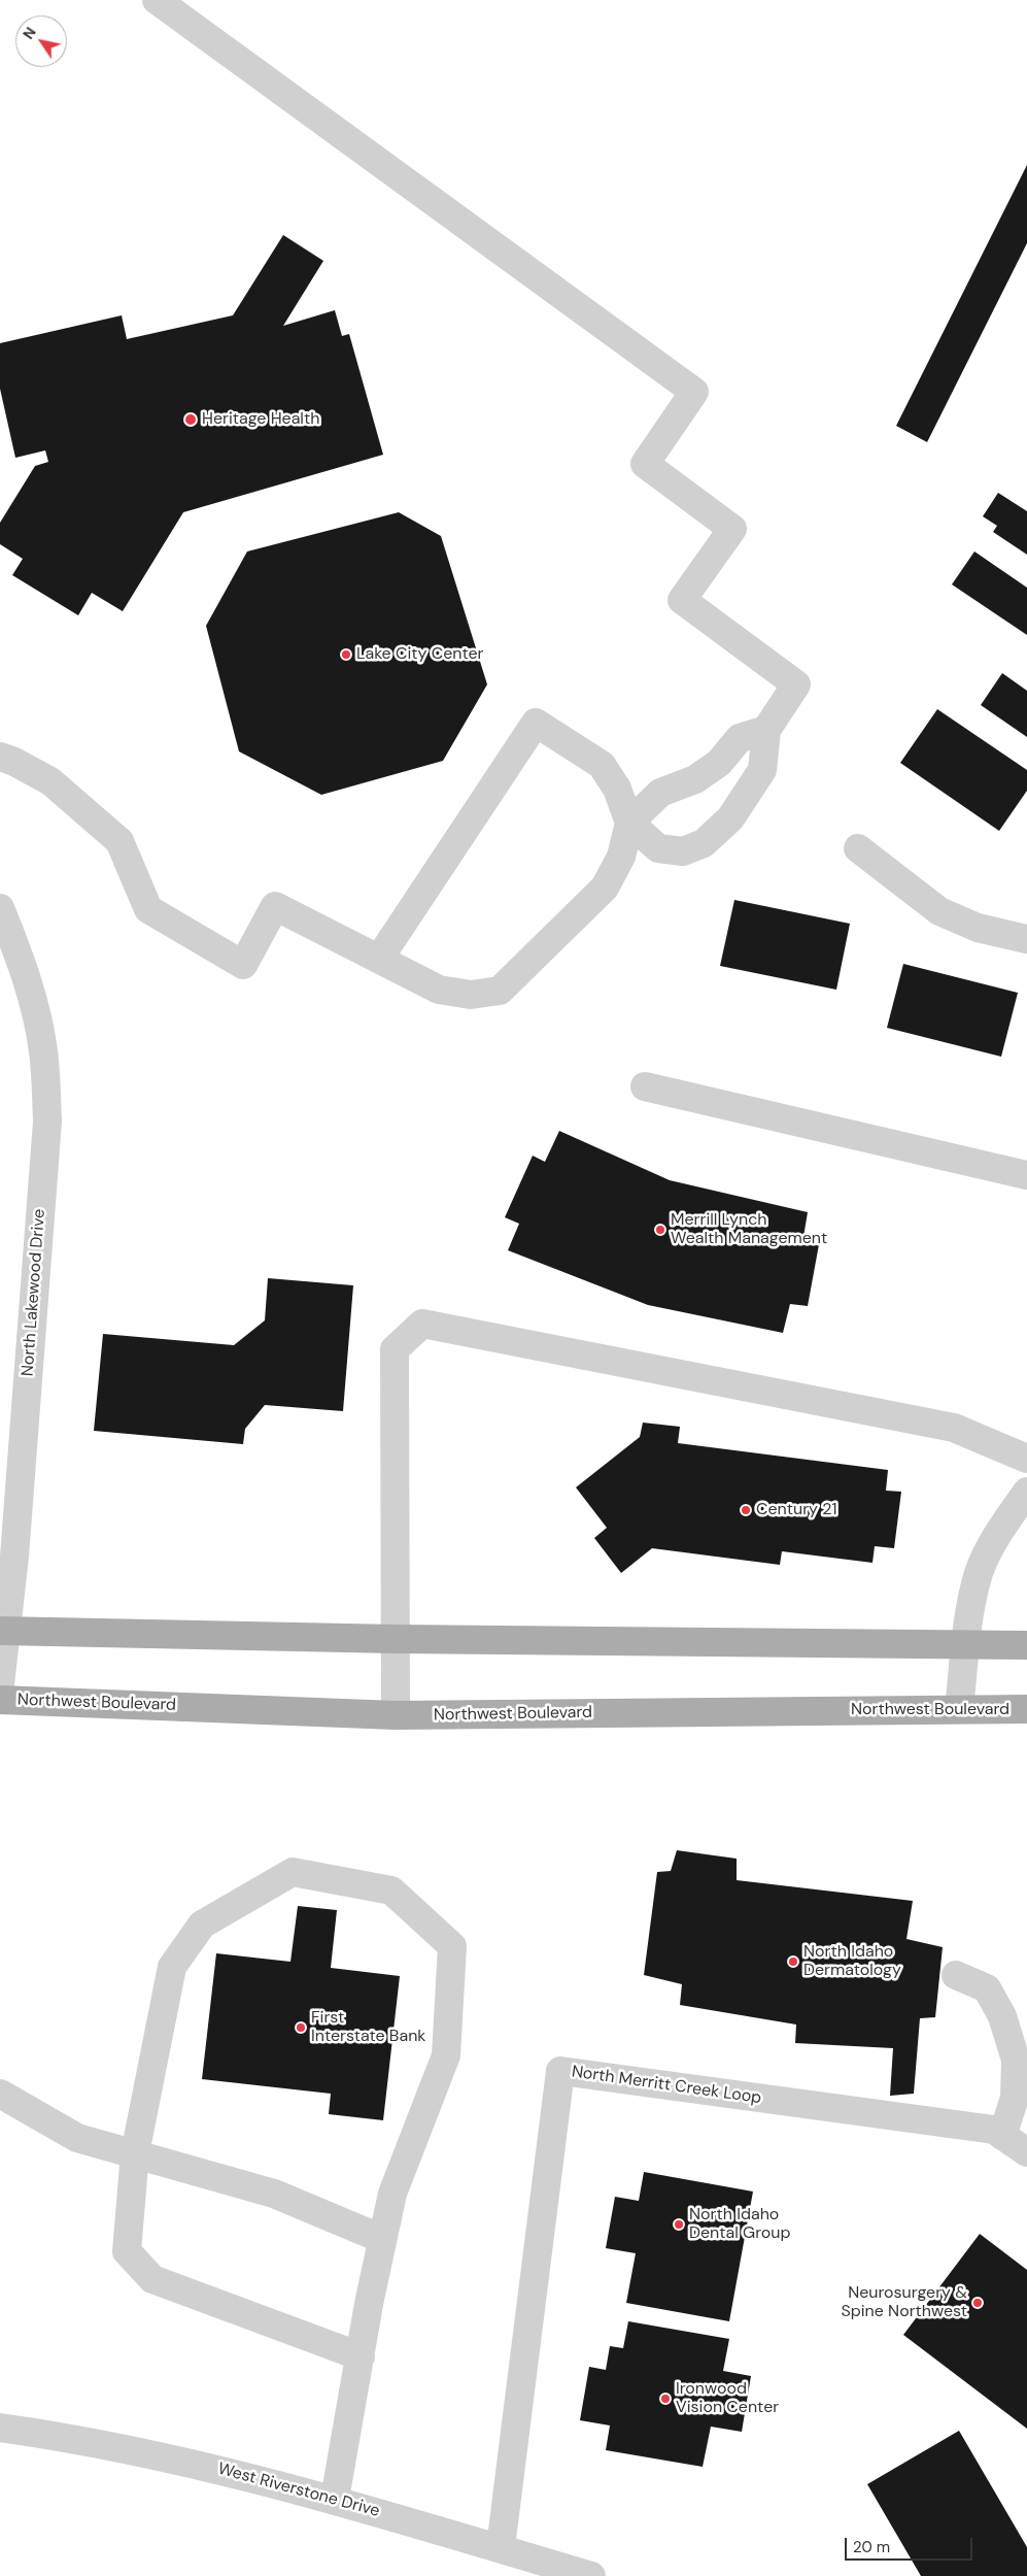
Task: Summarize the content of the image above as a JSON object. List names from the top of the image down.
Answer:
{
  "streets": {
    "main road": ["Northwest Boulevard"],
    "street": ["North Lakewood Drive", "North Merritt Creek Loop", "West Riverstone Drive"]
  },
  "crossings": [
    ["North Merritt Creek Loop", "West Riverstone Drive"]
  ],
  "places": [
    "Heritage Health",
    "Lake City Center",
    "Merrill Lynch Wealth Management",
    "Century 21",
    "North Idaho Dermatology",
    "First Interstate Bank",
    "North Idaho Dental Group",
    "Neurosurgery & Spine Northwest",
    "Ironwood Vision Center"
  ],
  "scale_bar": "20 m",
  "north": "top left"
}
